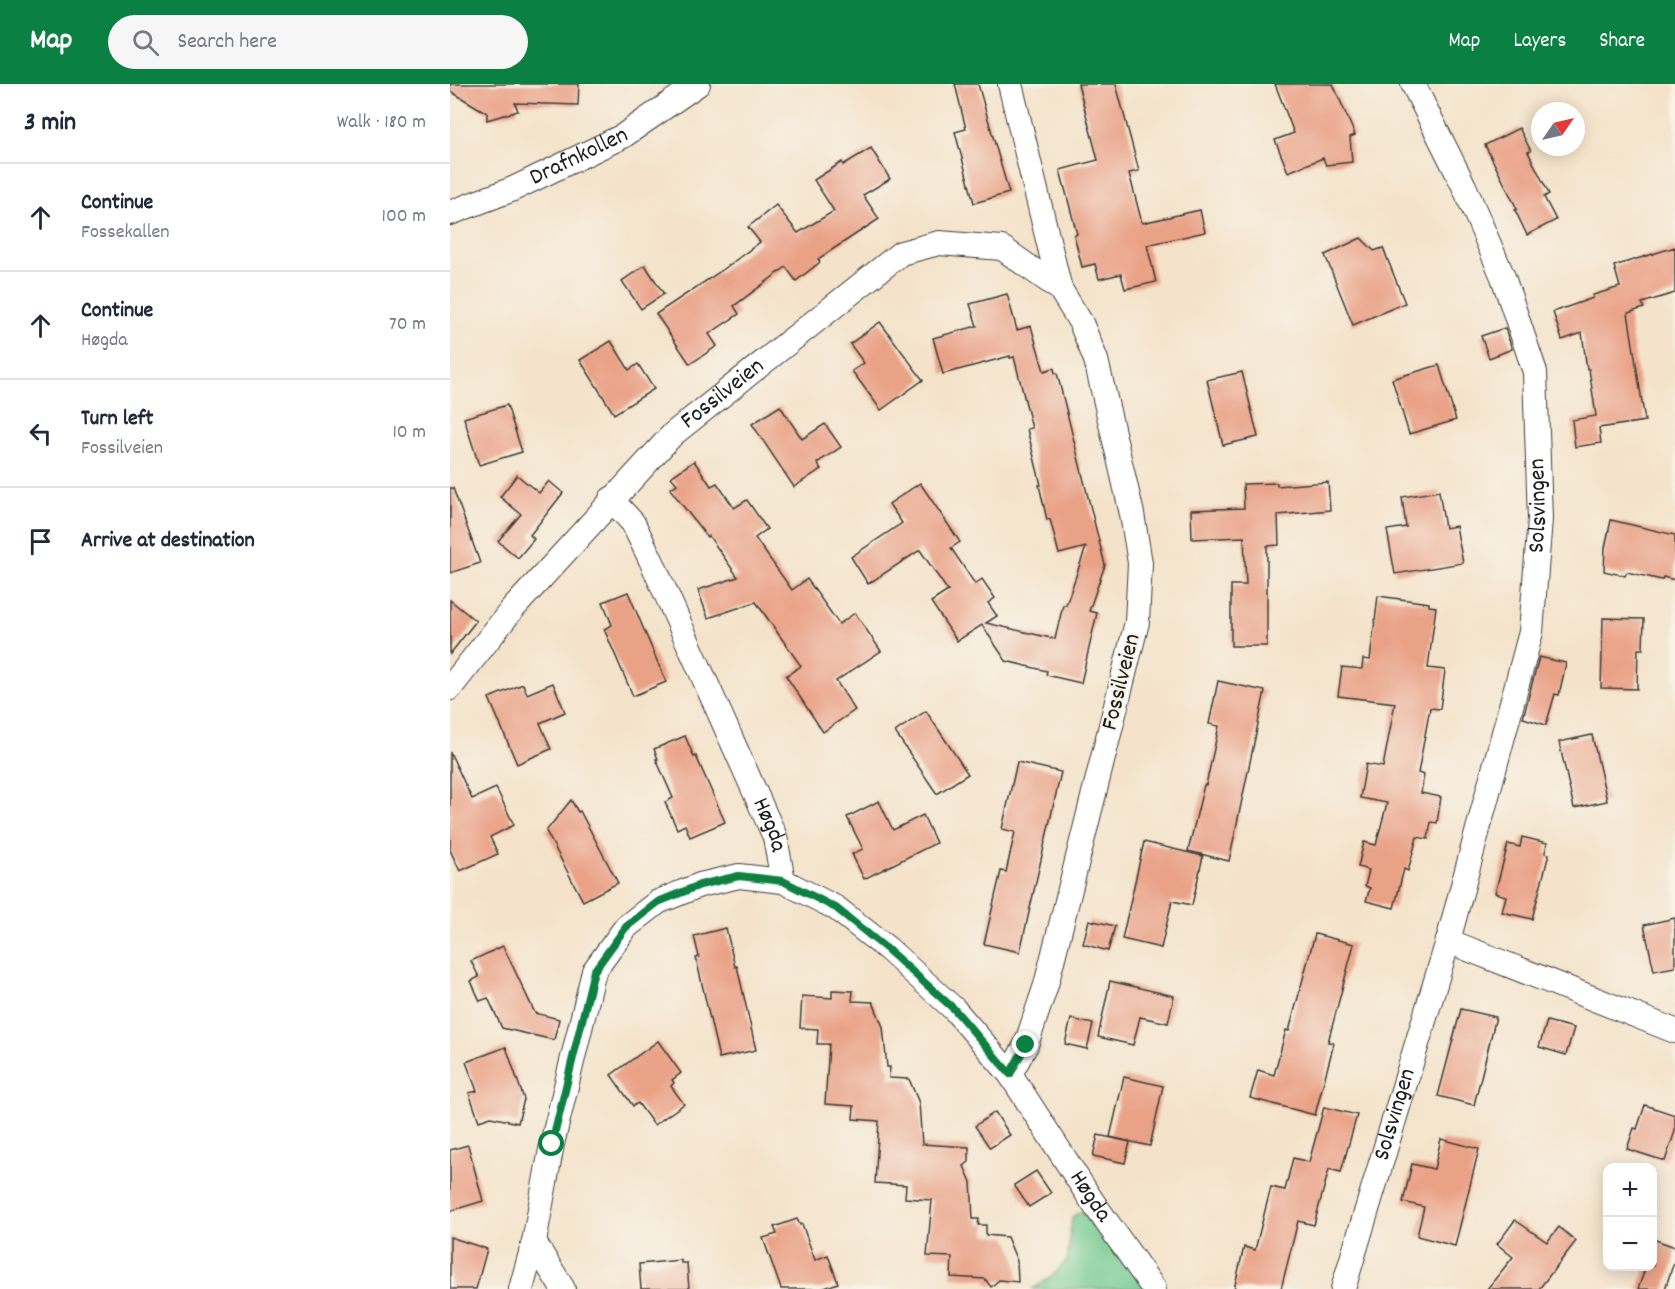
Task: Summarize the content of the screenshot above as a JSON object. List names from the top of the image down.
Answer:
{
  "streets": {
    "street": [
      "Drafnkollen",
      "Fossilveien",
      "Solsvingen",
      "Høgda"
    ]
  },
  "crossings": [
    ["Fossilveien", "Høgda"]
  ],
  "north": "top right",
  "page": {
    "header": "Map",
    "search": "Search here",
    "nav": ["Map", "Layers", "Share"],
    "heading": ["3 min", "Walk · 180 m"],
    "list": [
      ["Continue", "Fossekallen", "100 m"],
      ["Continue", "Høgda", "70 m"],
      ["Turn left", "Fossilveien", "10 m"],
      "Arrive at destination"
    ],
    "map_buttons": ["+", "−"]
  }
}
